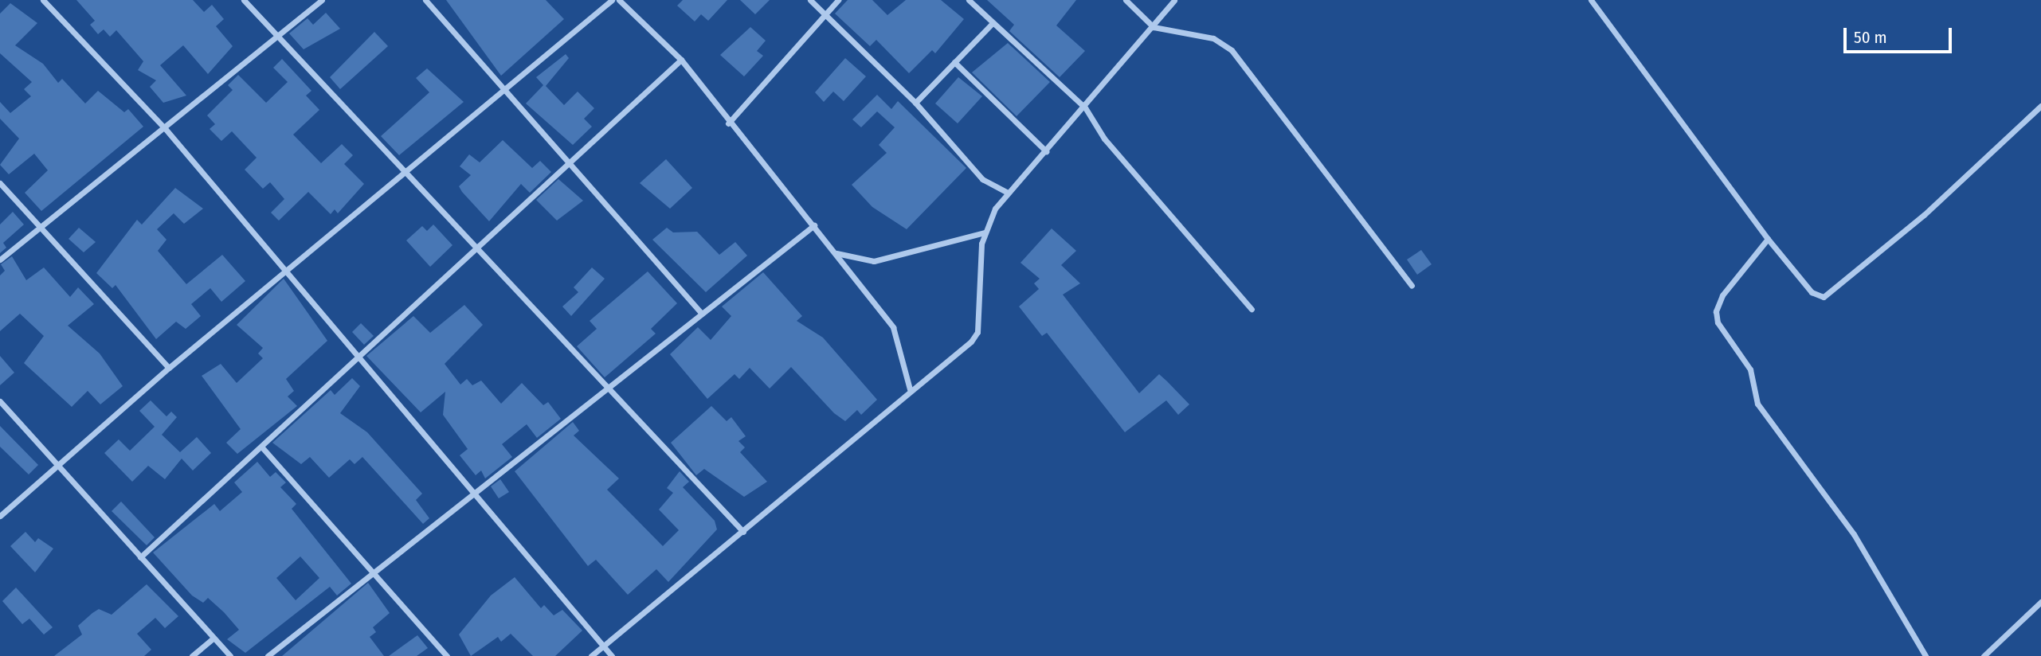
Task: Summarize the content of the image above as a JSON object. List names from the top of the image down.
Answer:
{
  "scale_bar": "50 m"
}
